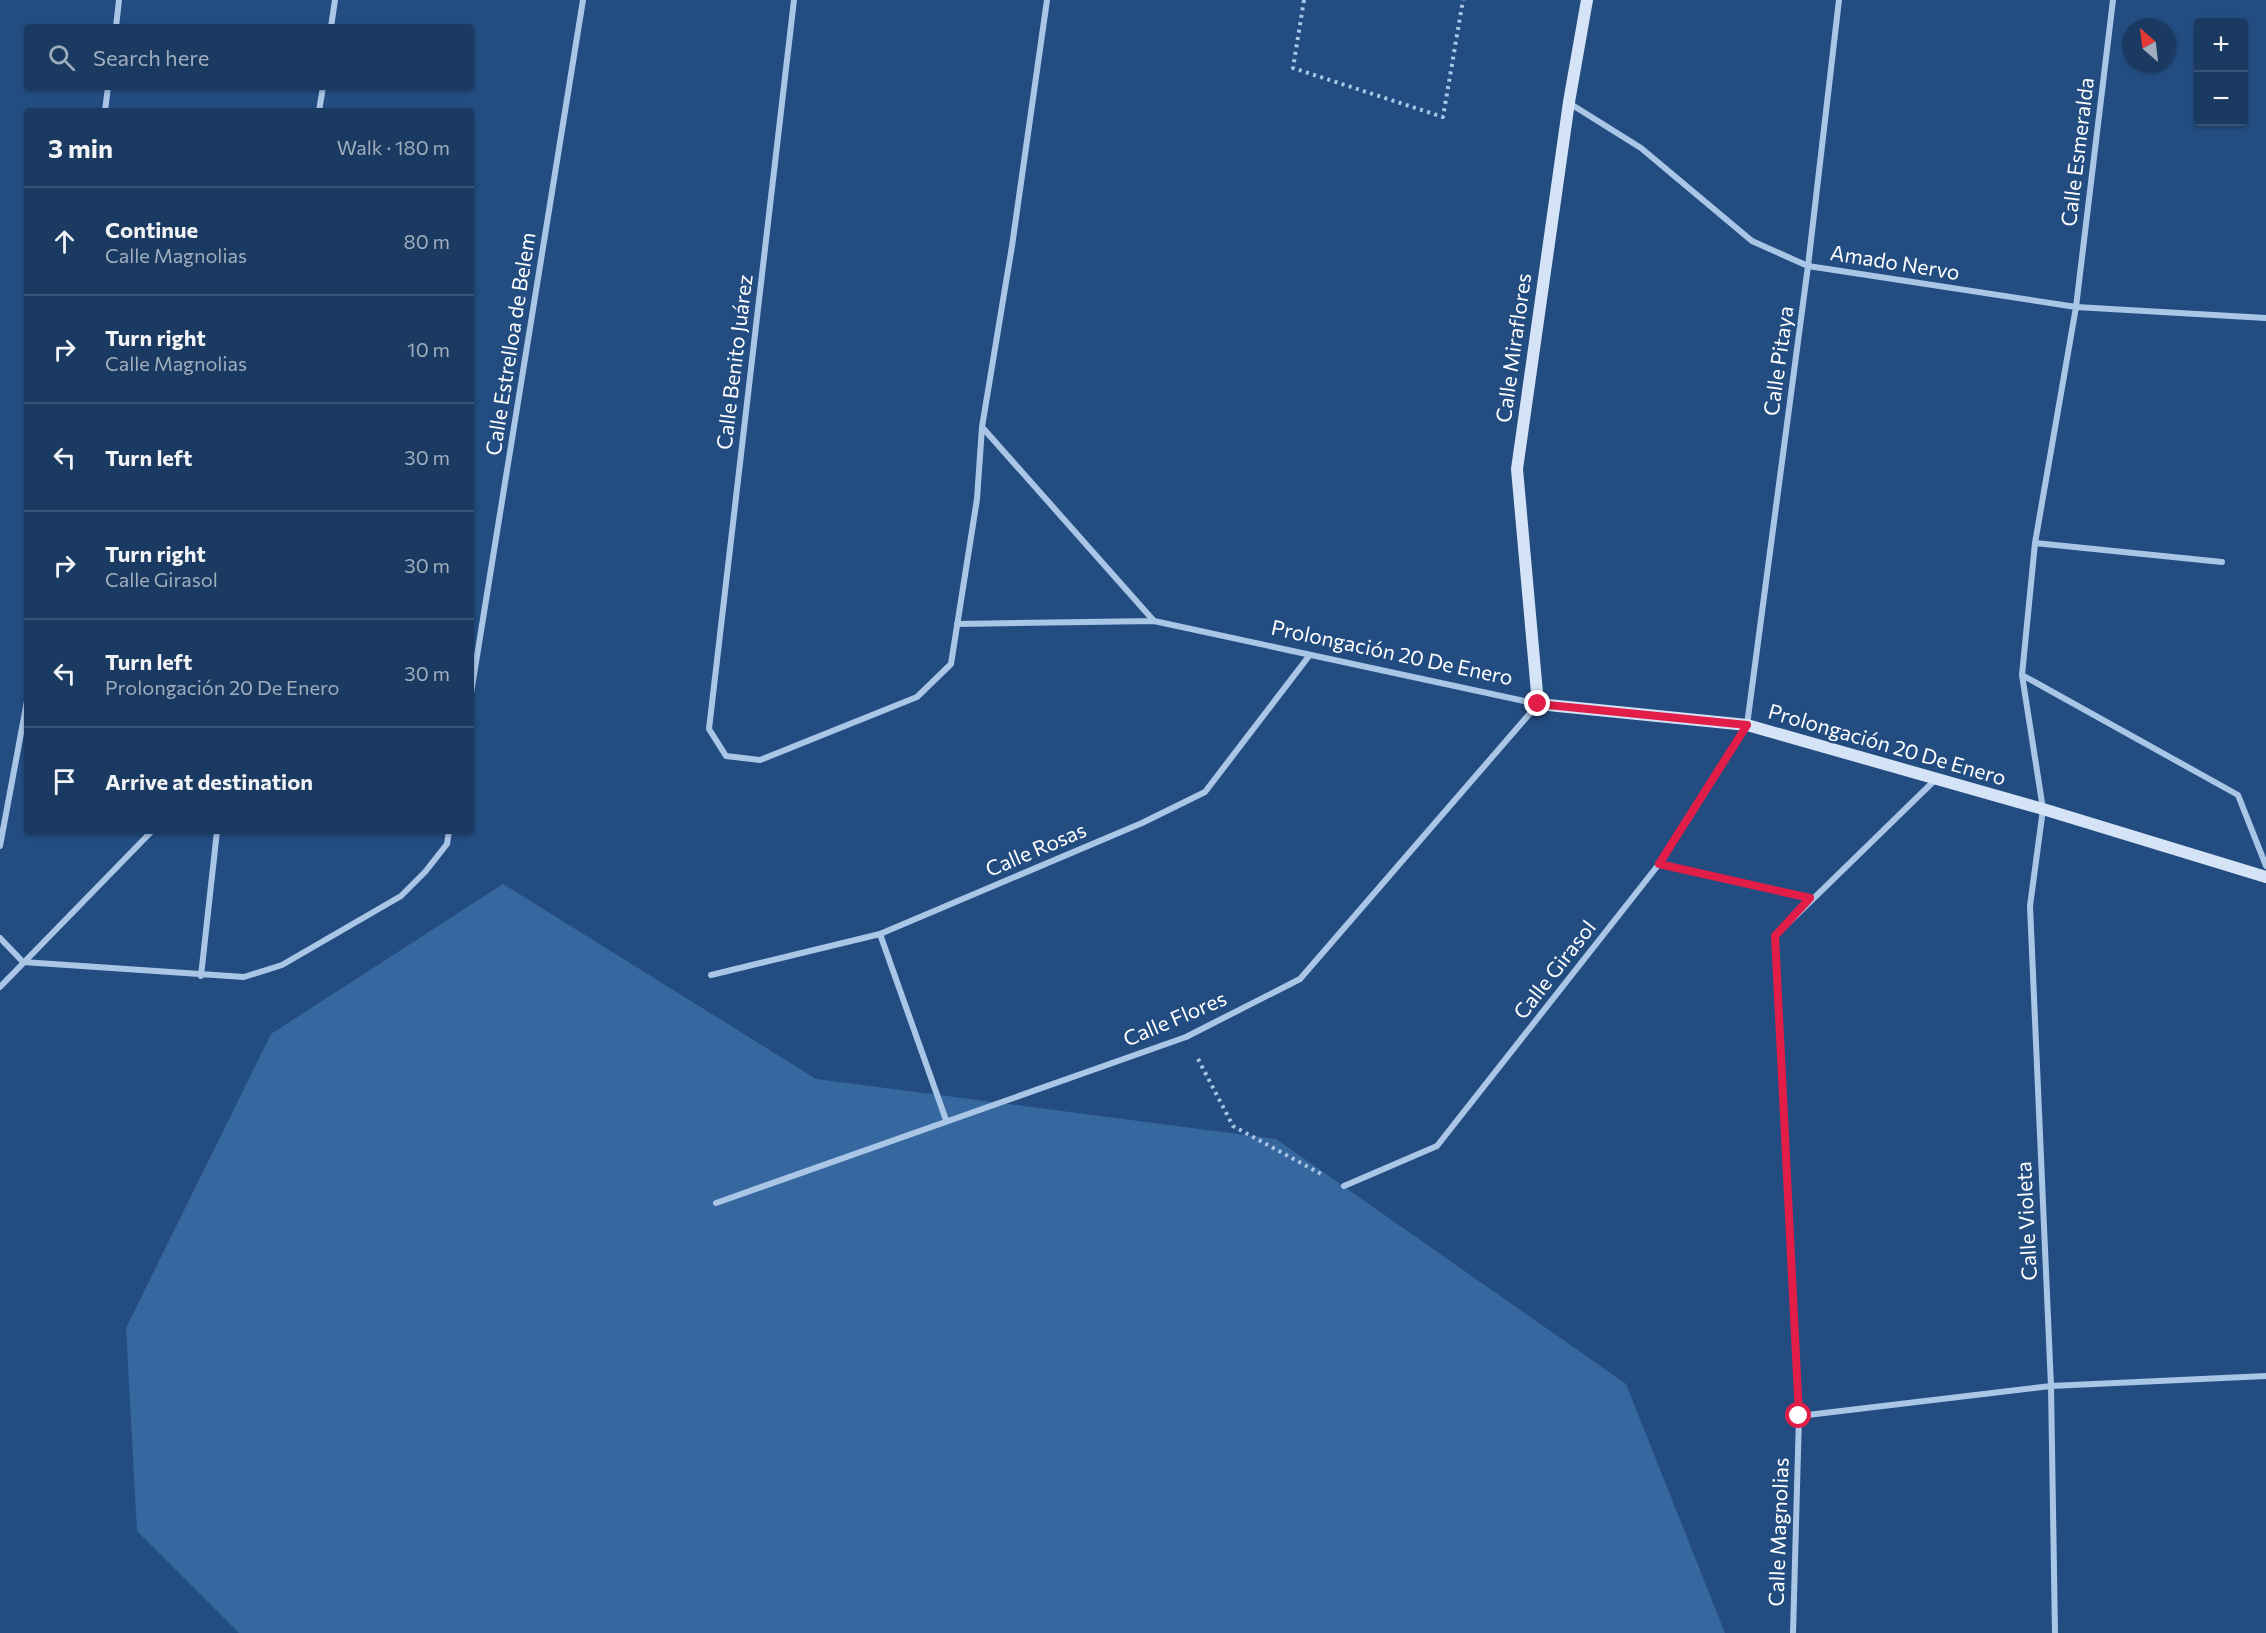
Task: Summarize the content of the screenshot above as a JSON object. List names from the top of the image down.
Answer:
{
  "streets": {
    "main road": ["Calle Miraflores", "Prolongación 20 De Enero"],
    "street": [
      "Calle Esmeralda",
      "Amado Nervo",
      "Calle Estrelloa de Belem",
      "Calle Pitaya",
      "Calle Benito Juárez",
      "Calle Rosas",
      "Calle Girasol",
      "Calle Flores",
      "Calle Violeta",
      "Calle Magnolias"
    ]
  },
  "crossings": [
    ["Calle Esmeralda", "Amado Nervo"],
    ["Calle Esmeralda", "Calle Violeta"],
    ["Amado Nervo", "Calle Miraflores"],
    ["Amado Nervo", "Calle Pitaya"],
    ["Calle Miraflores", "Prolongación 20 De Enero"],
    ["Calle Miraflores", "Calle Flores"],
    ["Calle Pitaya", "Prolongación 20 De Enero"],
    ["Calle Pitaya", "Calle Girasol"],
    ["Calle Benito Juárez", "Prolongación 20 De Enero"],
    ["Prolongación 20 De Enero", "Calle Rosas"],
    ["Prolongación 20 De Enero", "Calle Girasol"],
    ["Prolongación 20 De Enero", "Calle Flores"],
    ["Prolongación 20 De Enero", "Calle Violeta"],
    ["Prolongación 20 De Enero", "Calle Magnolias"]
  ],
  "north": "top left",
  "page": {
    "map_buttons": ["+", "−"],
    "search": "Search here",
    "heading": ["3 min", "Walk · 180 m"],
    "list": [
      ["Continue", "Calle Magnolias", "80 m"],
      ["Turn right", "Calle Magnolias", "10 m"],
      ["Turn left", "30 m"],
      ["Turn right", "Calle Girasol", "30 m"],
      ["Turn left", "Prolongación 20 De Enero", "30 m"],
      "Arrive at destination"
    ]
  }
}
